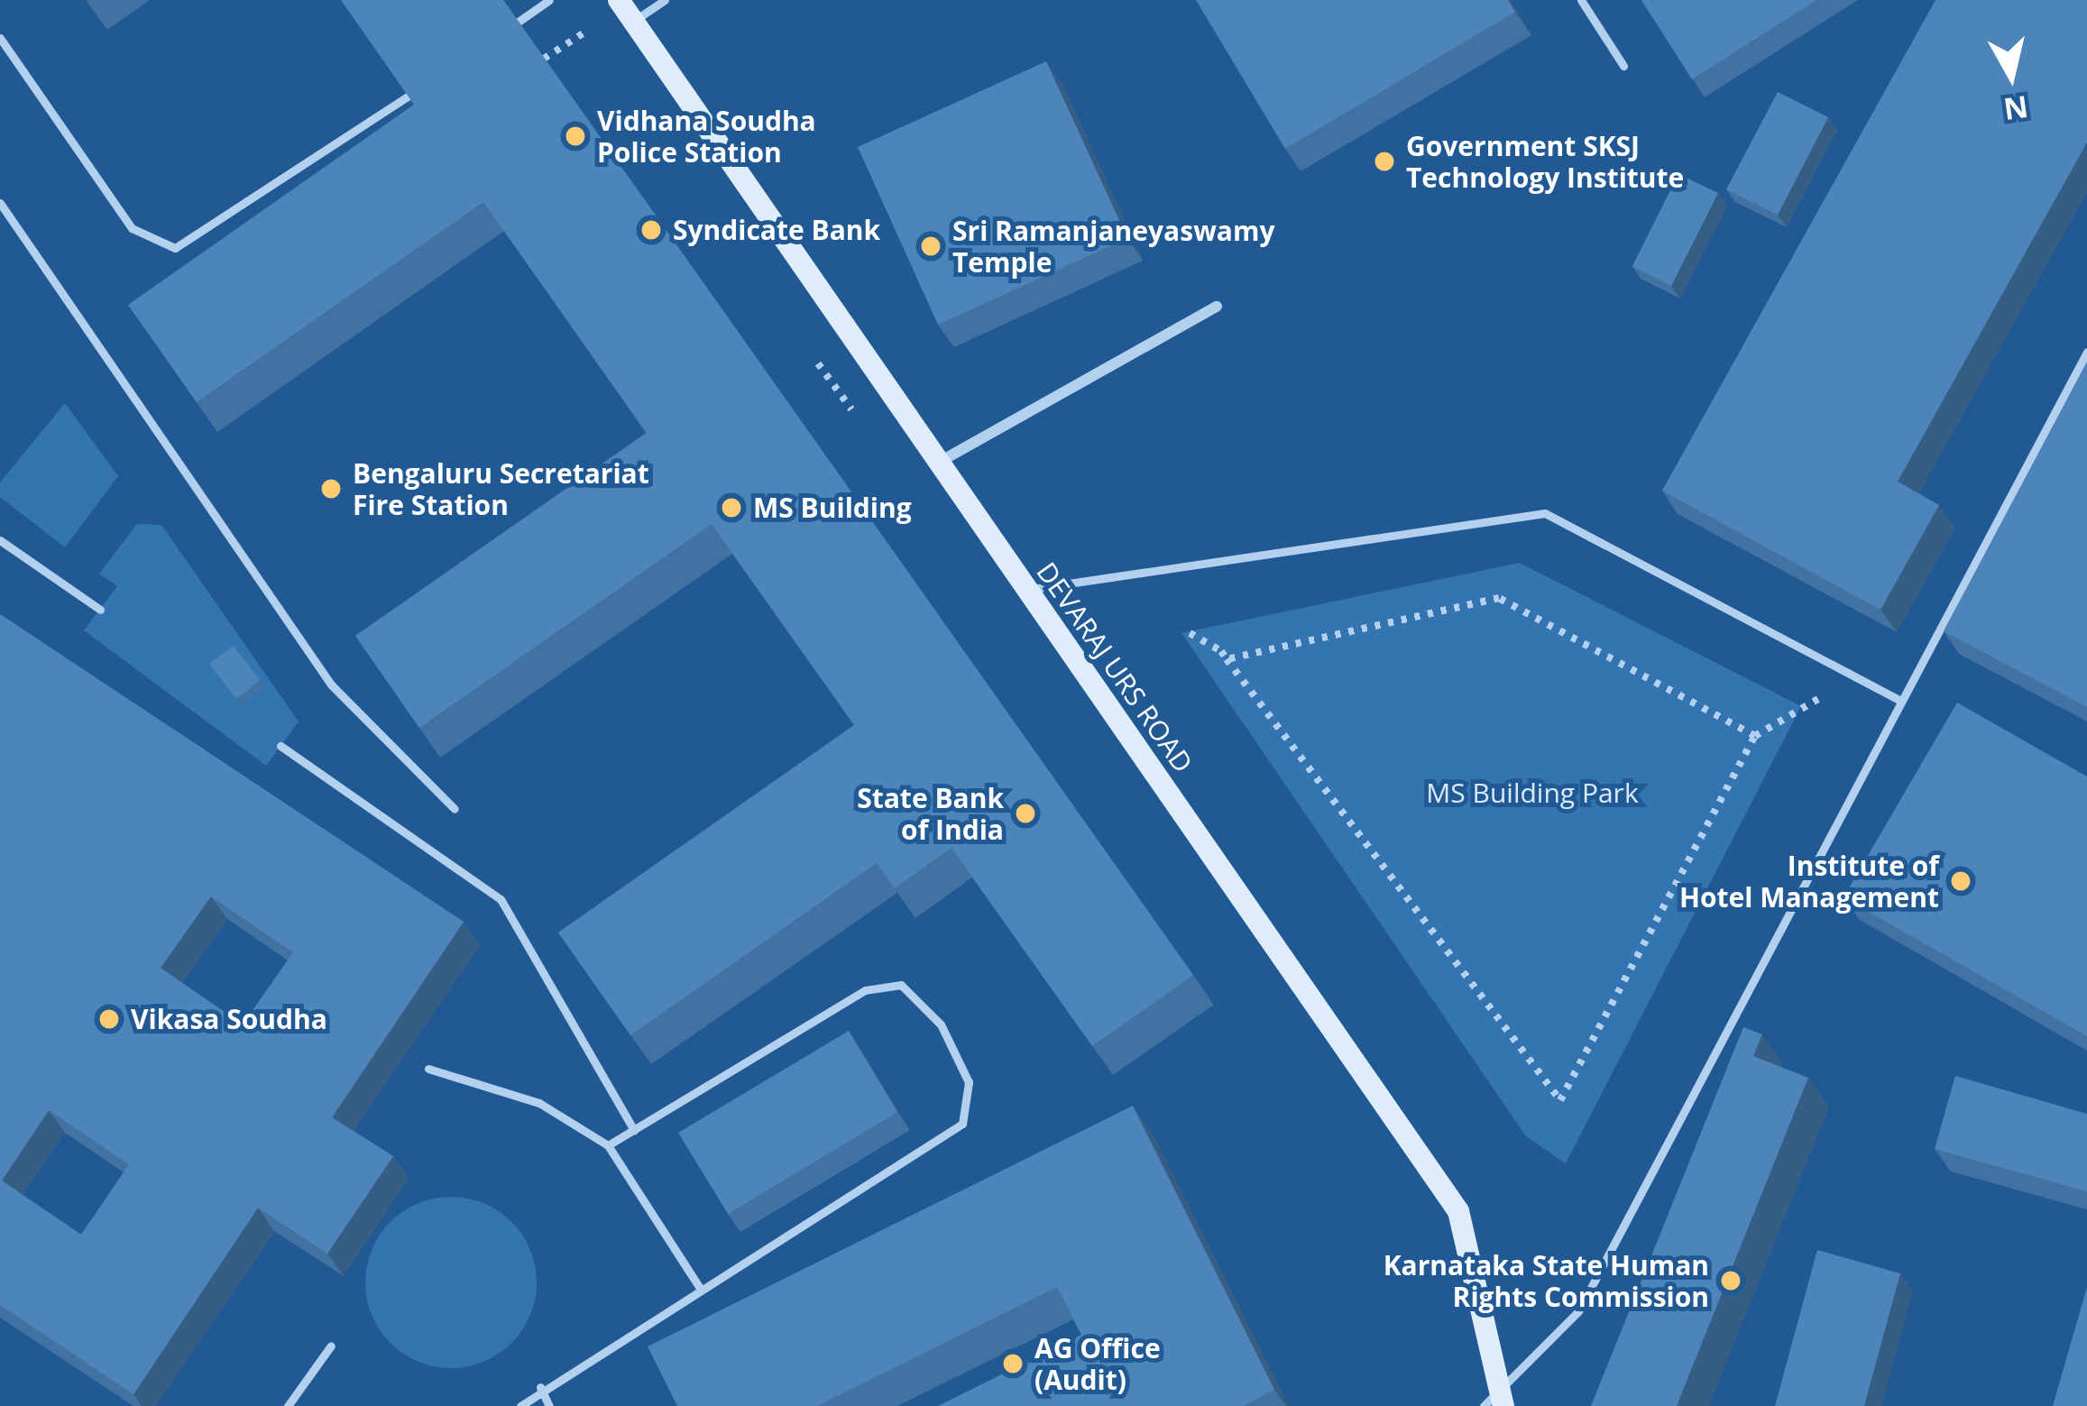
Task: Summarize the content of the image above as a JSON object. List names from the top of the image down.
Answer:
{
  "streets": {
    "street": ["DEVARAJ URS ROAD"]
  },
  "parks": ["MS Building Park"],
  "places": [
    "Vidhana Soudha Police Station",
    "Government SKSJ Technology Institute",
    "Syndicate Bank",
    "Sri Ramanjaneyaswamy Temple",
    "Bengaluru Secretariat Fire Station",
    "MS Building",
    "State Bank of India",
    "Institute of Hotel Management",
    "Vikasa Soudha",
    "Karnataka State Human Rights Commission",
    "AG Office (Audit)"
  ],
  "north": "bottom"
}
